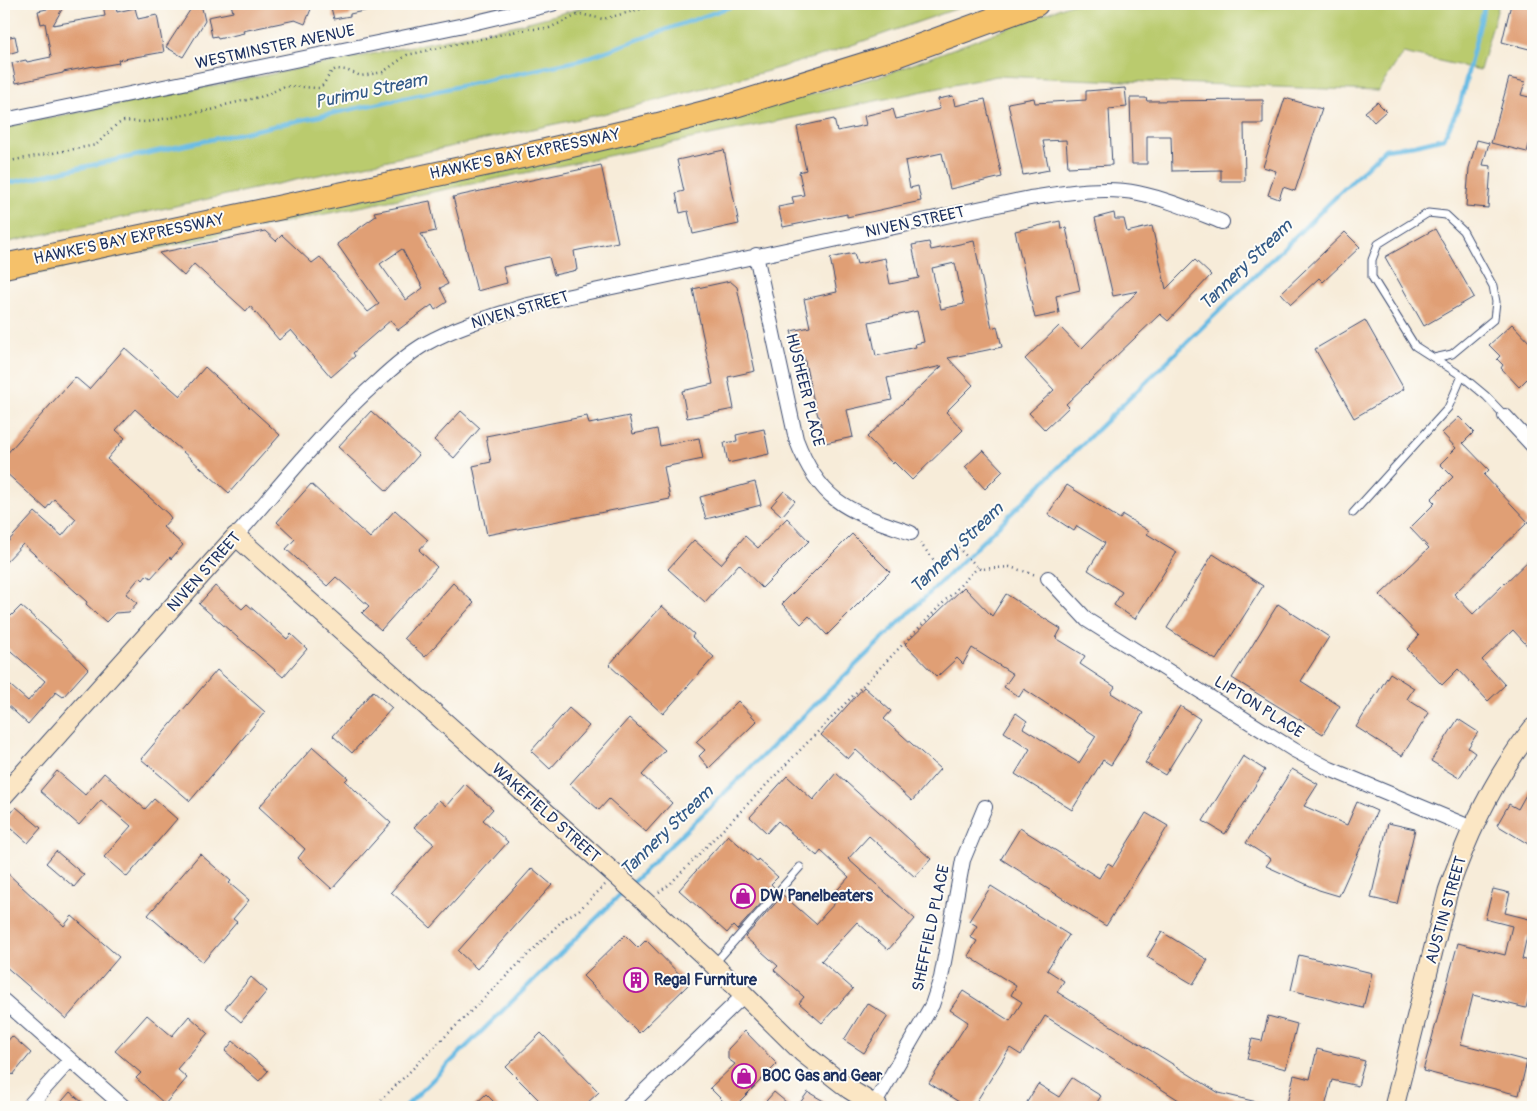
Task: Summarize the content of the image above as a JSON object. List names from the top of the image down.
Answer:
{
  "streets": {
    "highway": ["HAWKE'S BAY EXPRESSWAY"],
    "street": [
      "WESTMINSTER AVENUE",
      "NIVEN STREET",
      "HUSHEER PLACE",
      "LIPTON PLACE",
      "WAKEFIELD STREET",
      "AUSTIN STREET",
      "SHEFFIELD PLACE"
    ]
  },
  "crossings": [
    ["NIVEN STREET", "HUSHEER PLACE"],
    ["NIVEN STREET", "WAKEFIELD STREET"],
    ["LIPTON PLACE", "AUSTIN STREET"],
    ["WAKEFIELD STREET", "SHEFFIELD PLACE"]
  ],
  "water": ["Purimu Stream", "Tannery Stream"],
  "places": {
    "shop": ["DW Panelbeaters", "BOC Gas and Gear"],
    "building": ["Regal Furniture"]
  }
}
